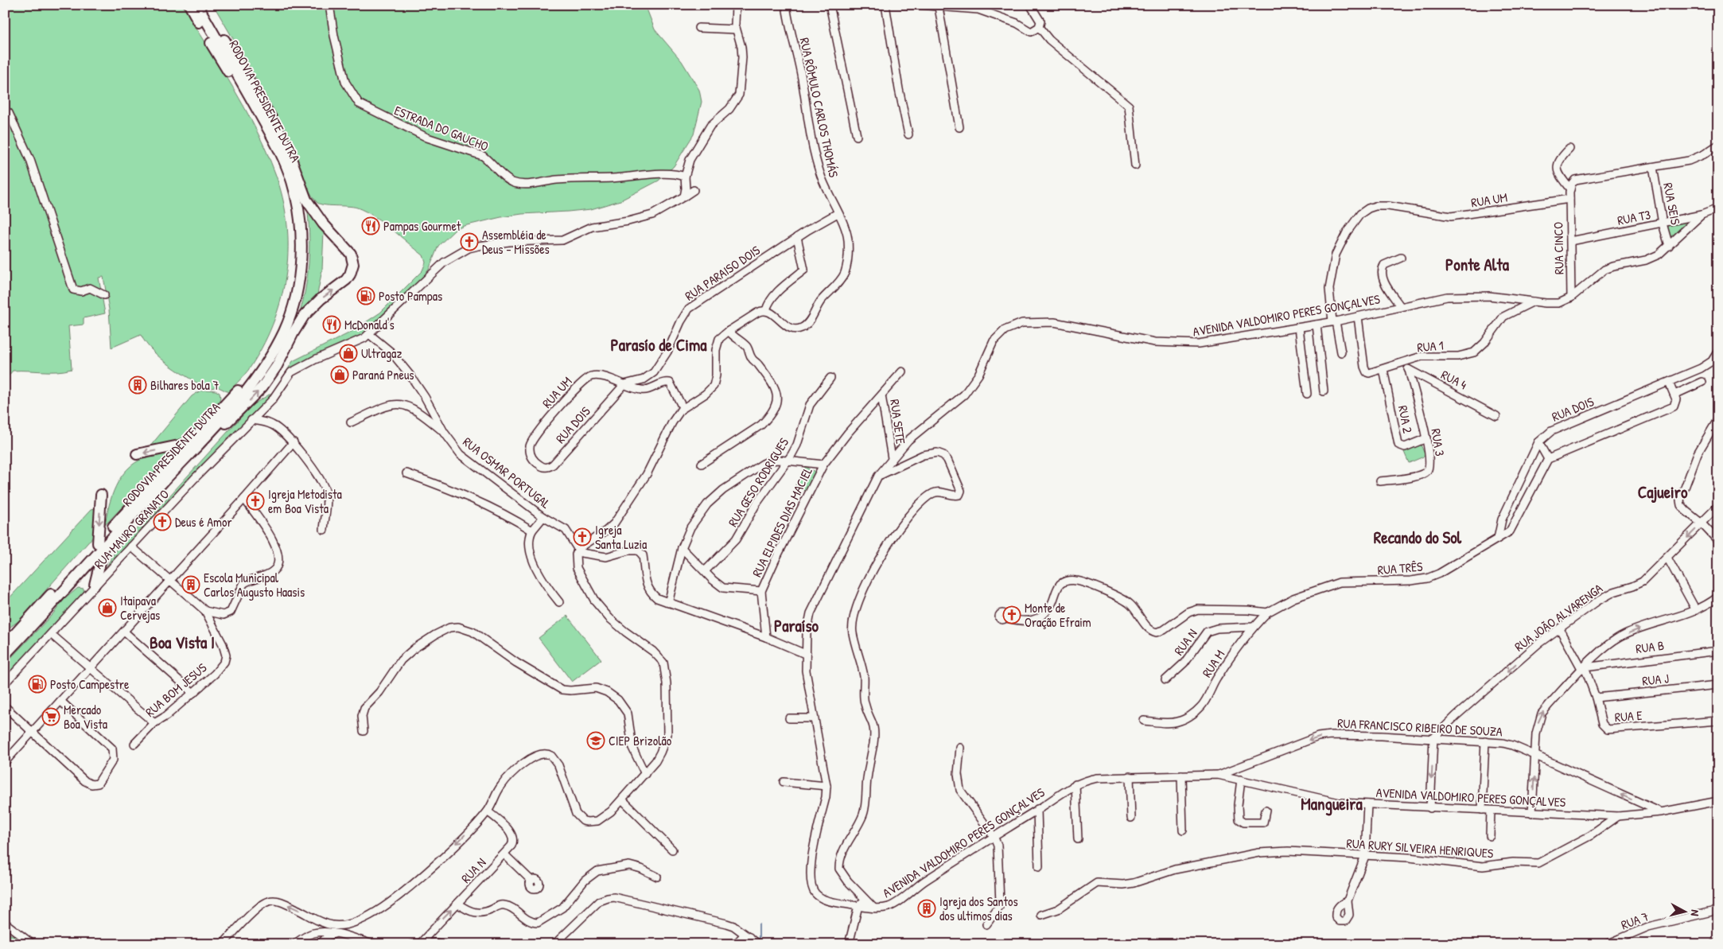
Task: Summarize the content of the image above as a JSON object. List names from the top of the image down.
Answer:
{
  "streets": {
    "highway": ["RODOVIA PRESIDENTE DUTRA"],
    "street": [
      "RUA RÔMULO CARLOS THOMÁS",
      "ESTRADA DO GAUCHO",
      "RUA UM",
      "RUA SEIS",
      "RUA T3",
      "RUA CINCO",
      "RUA PARAISO DOIS",
      "AVENIDA VALDOMIRO PERES GONÇALVES",
      "RUA 1",
      "RUA 4",
      "RUA DOIS",
      "RUA 2",
      "RUA SETE",
      "RUA 3",
      "RUA OSMAR PORTUGAL",
      "RUA GESO RODRIGUES",
      "RUA ELPIDES DIAS MACIEL",
      "RUA MAURO GRANATO",
      "RUA TRÊS",
      "RUA JOÃO ALVARENGA",
      "RUA N",
      "RUA B",
      "RUA M",
      "RUA J",
      "RUA BOM JESUS",
      "RUA E",
      "RUA FRANCISCO RIBEIRO DE SOUZA",
      "RUA RURY SILVEIRA HENRIQUES",
      "RUA 7"
    ]
  },
  "crossings": [
    ["RUA RÔMULO CARLOS THOMÁS", "RUA PARAISO DOIS"],
    ["RUA UM", "RUA CINCO"],
    ["RUA UM", "RUA PARAISO DOIS"],
    ["RUA UM", "AVENIDA VALDOMIRO PERES GONÇALVES"],
    ["RUA UM", "RUA DOIS"],
    ["RUA SEIS", "RUA T3"],
    ["RUA SEIS", "AVENIDA VALDOMIRO PERES GONÇALVES"],
    ["RUA T3", "RUA CINCO"],
    ["RUA T3", "AVENIDA VALDOMIRO PERES GONÇALVES"],
    ["RUA CINCO", "AVENIDA VALDOMIRO PERES GONÇALVES"],
    ["RUA PARAISO DOIS", "RUA DOIS"],
    ["AVENIDA VALDOMIRO PERES GONÇALVES", "RUA 1"],
    ["AVENIDA VALDOMIRO PERES GONÇALVES", "RUA SETE"],
    ["AVENIDA VALDOMIRO PERES GONÇALVES", "RUA FRANCISCO RIBEIRO DE SOUZA"],
    ["AVENIDA VALDOMIRO PERES GONÇALVES", "RUA RURY SILVEIRA HENRIQUES"],
    ["RUA 1", "RUA 4"],
    ["RUA 1", "RUA 2"],
    ["RUA 4", "RUA 3"],
    ["RUA DOIS", "RUA TRÊS"],
    ["RUA 2", "RUA 3"],
    ["RUA SETE", "RUA ELPIDES DIAS MACIEL"],
    ["RUA OSMAR PORTUGAL", "RUA MAURO GRANATO"],
    ["RUA MAURO GRANATO", "RUA BOM JESUS"],
    ["RUA TRÊS", "RUA M"],
    ["RUA JOÃO ALVARENGA", "RUA E"],
    ["RUA JOÃO ALVARENGA", "RUA FRANCISCO RIBEIRO DE SOUZA"],
    ["RUA N", "RUA M"],
    ["RUA B", "RUA E"],
    ["RUA J", "RUA E"]
  ],
  "one_way": ["RUA FRANCISCO RIBEIRO DE SOUZA"],
  "districts": [
    "Ponte Alta",
    "Parasío de Cima",
    "Cajueiro",
    "Recando do Sol",
    "Paraíso",
    "Boa Vista I",
    "Mangueira"
  ],
  "places": {
    "restaurant": ["Pampas Gourmet", "McDonald's"],
    "church": [
      "Assembléia de Deus - Missões",
      "Igreja Metodista em Boa Vista",
      "Deus é Amor",
      "Igreja Santa Luzia",
      "Monte de Oração Efraim"
    ],
    "fuel station": ["Posto Pampas", "Posto Campestre"],
    "shop": ["Ultragaz", "Paraná Pneus", "Itaipava Cervejas"],
    "building": ["Bilhares bola 7", "Escola Municipal Carlos Augusto Haasis", "Igreja dos Santos dos ultimos dias"],
    "supermarket": ["Mercado Boa Vista"],
    "school or university": ["CIEP Brizolão"]
  },
  "north": "right"
}
